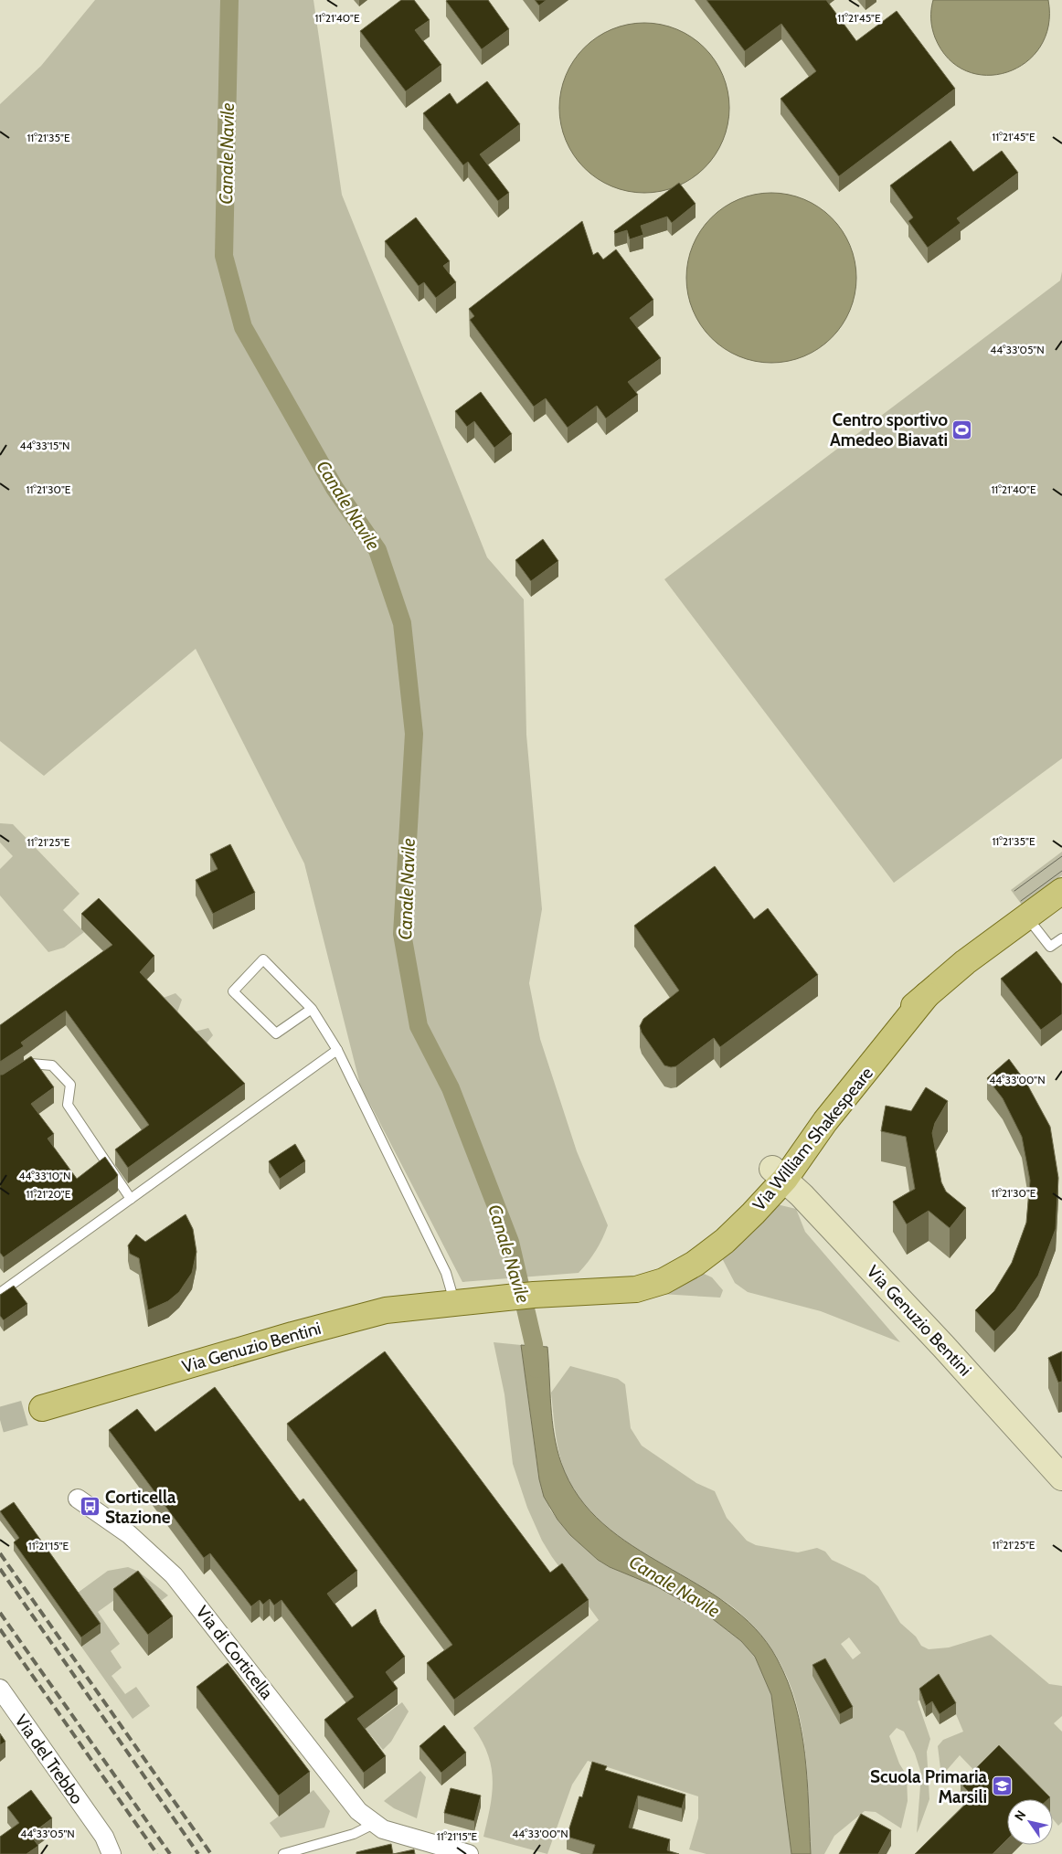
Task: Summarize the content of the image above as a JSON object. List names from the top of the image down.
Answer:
{
  "streets": {
    "main road": ["Via William Shakespeare", "Via Genuzio Bentini"],
    "street": ["Via di Corticella", "Via del Trebbo"]
  },
  "crossings": [
    ["Via William Shakespeare", "Via Genuzio Bentini"]
  ],
  "water": ["Canale Navile"],
  "places": {
    "sports": ["Centro sportivo Amedeo Biavati"],
    "bus stop": ["Corticella Stazione"],
    "school or university": ["Scuola Primaria Marsili"]
  },
  "north": "top left",
  "coordinates": [
    "11°21'40\"E",
    "11°21'45\"E",
    "11°21'35\"E",
    "44°33'05\"N",
    "44°33'15\"N",
    "11°21'30\"E",
    "11°21'25\"E",
    "44°33'00\"N",
    "44°33'10\"N",
    "11°21'20\"E",
    "11°21'15\"E"
  ]
}
